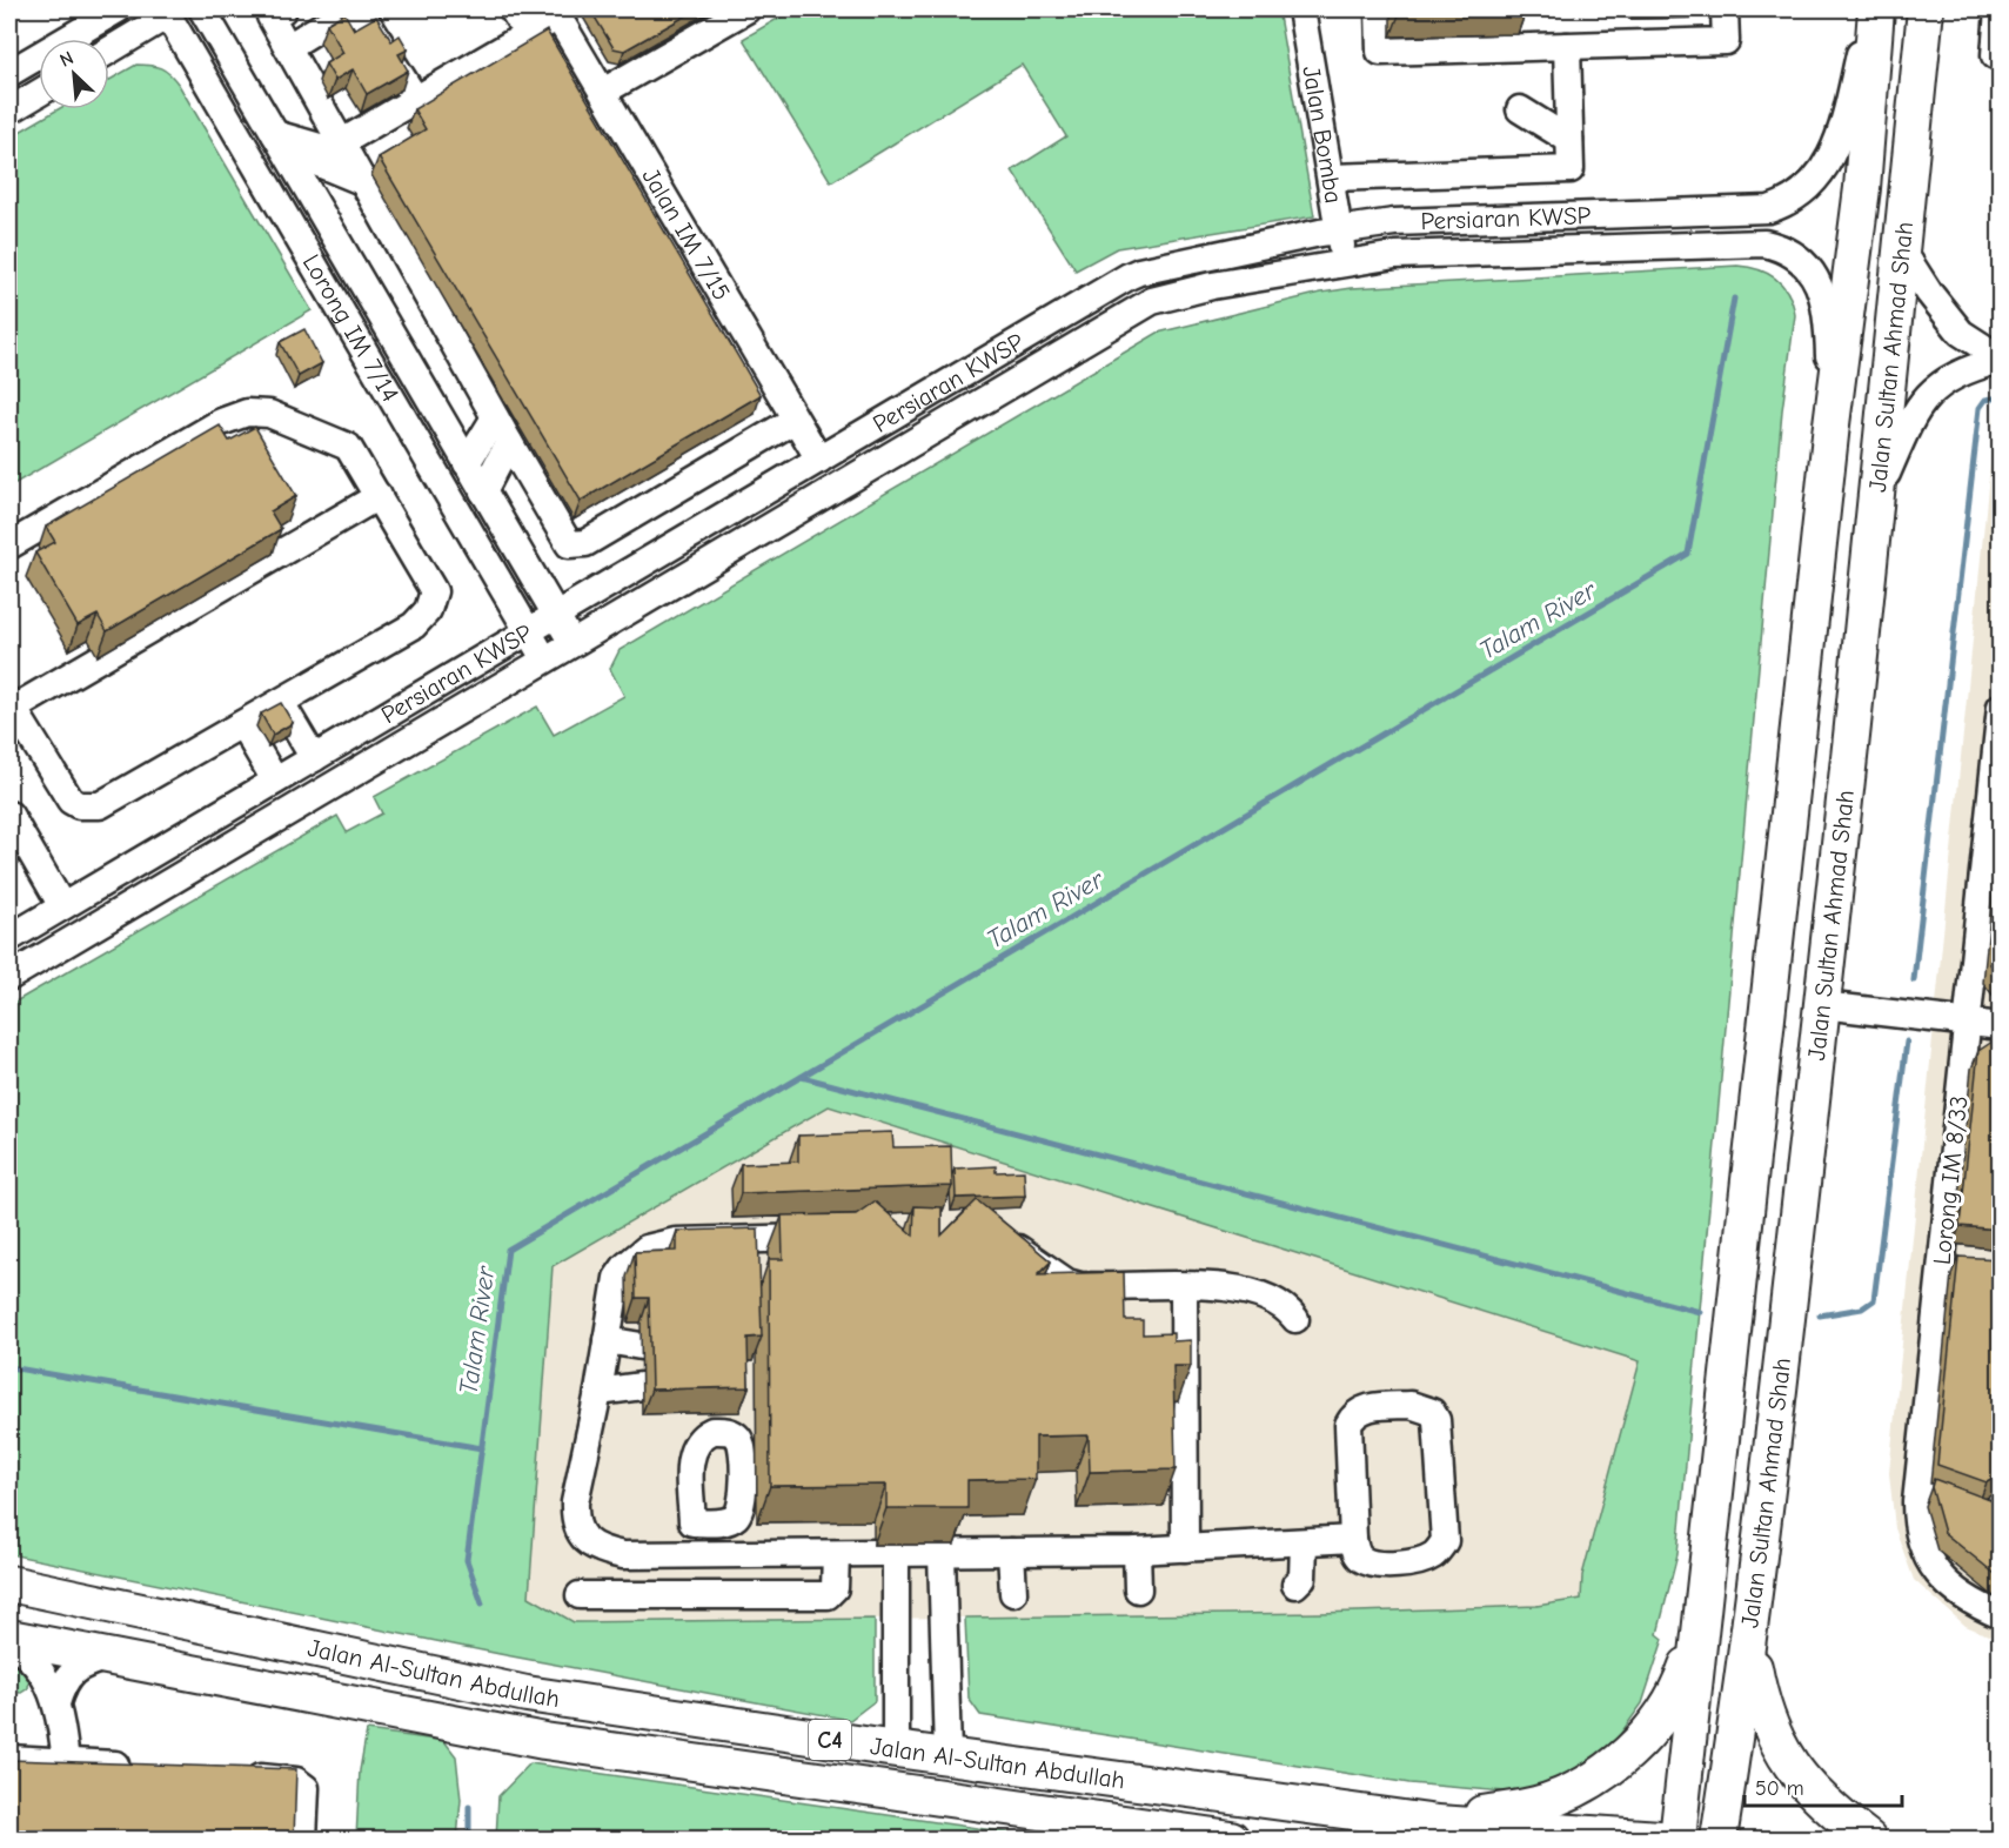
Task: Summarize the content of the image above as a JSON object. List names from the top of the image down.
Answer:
{
  "streets": {
    "main road": ["Jalan Sultan Ahmad Shah", "Jalan Al-Sultan Abdullah", "C4"],
    "street": [
      "Jalan Bomba",
      "Persiaran KWSP",
      "Jalan IM 7/15",
      "Lorong IM 7/14",
      "Lorong IM 8/33"
    ]
  },
  "crossings": [
    ["Jalan Bomba", "Persiaran KWSP"],
    ["Persiaran KWSP", "Jalan IM 7/15"],
    ["Persiaran KWSP", "Lorong IM 7/14"],
    ["Persiaran KWSP", "Jalan Sultan Ahmad Shah"]
  ],
  "water": ["Talam River"],
  "scale_bar": "50 m",
  "north": "top left"
}
